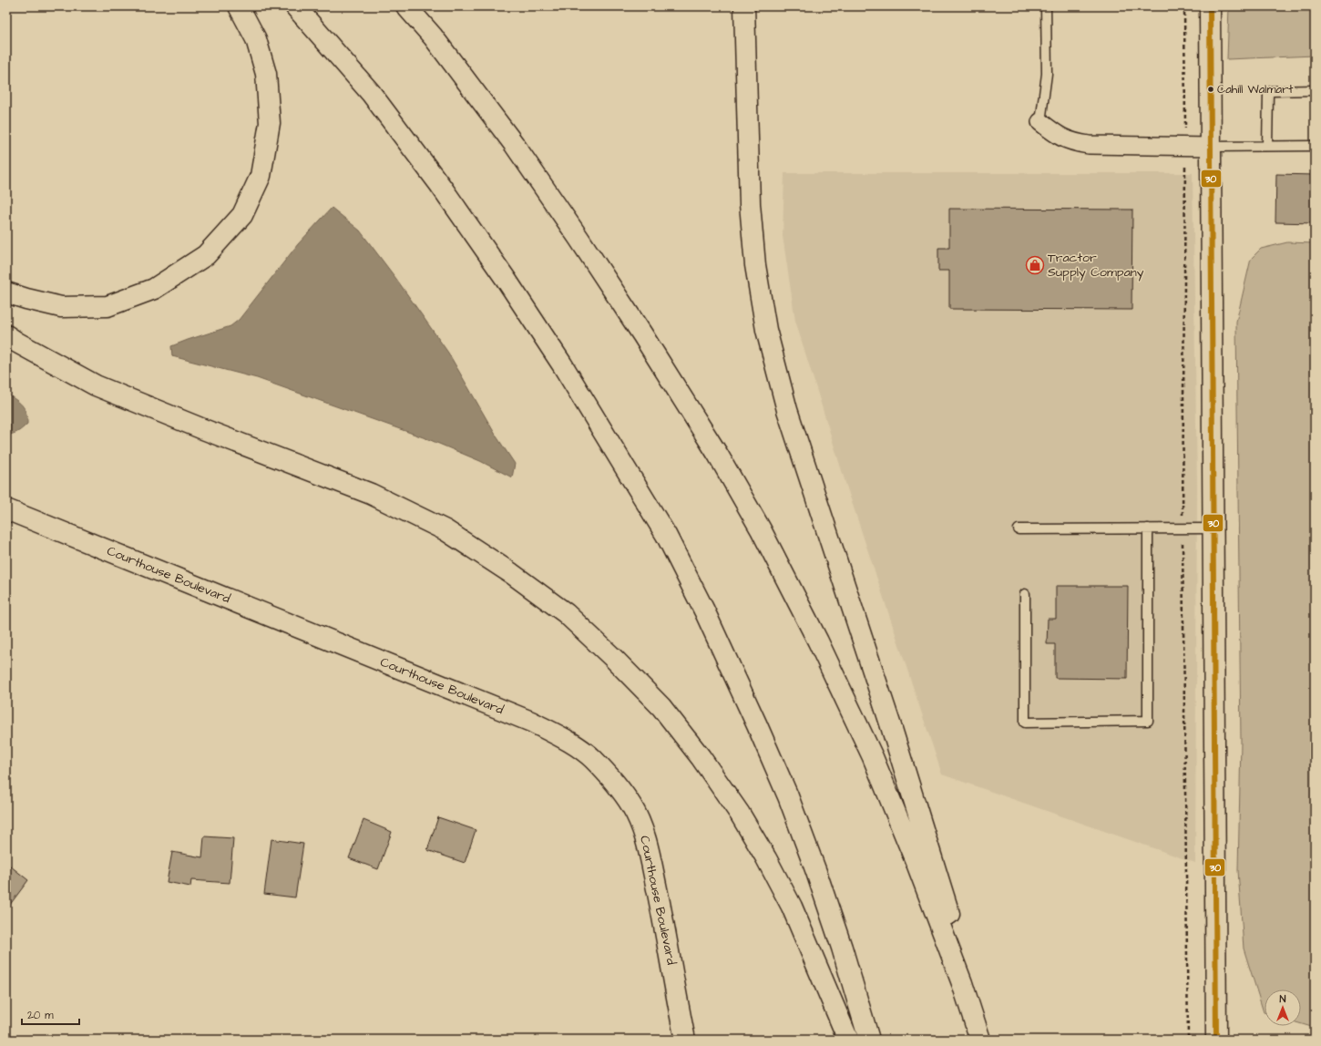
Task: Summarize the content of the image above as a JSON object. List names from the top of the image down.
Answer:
{
  "streets": {
    "main road": ["Courthouse Boulevard"]
  },
  "places": {
    "other": ["Cahill Walmart"],
    "shop": ["Tractor Supply Company"]
  },
  "lines": ["transit line 30"],
  "scale_bar": "20 m",
  "north": "top"
}
